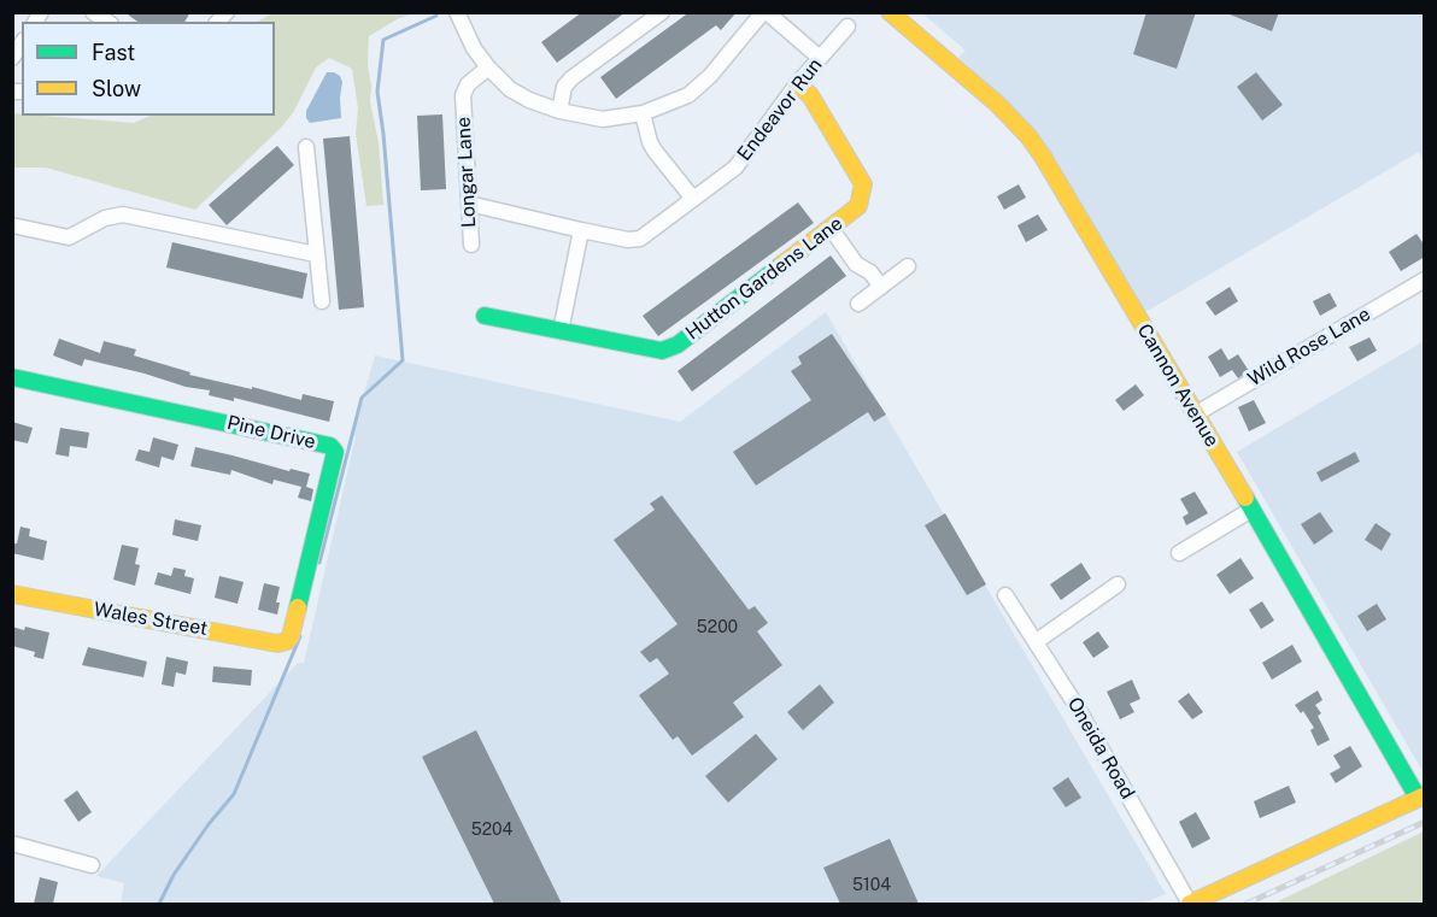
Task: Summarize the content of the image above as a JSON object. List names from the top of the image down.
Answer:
{
  "streets": {
    "street": [
      "Endeavor Run",
      "Longar Lane",
      "Hutton Gardens Lane",
      "Wild Rose Lane",
      "Cannon Avenue",
      "Pine Drive",
      "Wales Street",
      "Oneida Road"
    ]
  },
  "crossings": [
    ["Endeavor Run", "Longar Lane"],
    ["Endeavor Run", "Hutton Gardens Lane"],
    ["Wild Rose Lane", "Cannon Avenue"],
    ["Pine Drive", "Wales Street"]
  ],
  "house_numbers": ["5200", "5204", "5104"],
  "legend": ["Fast", "Slow"]
}
